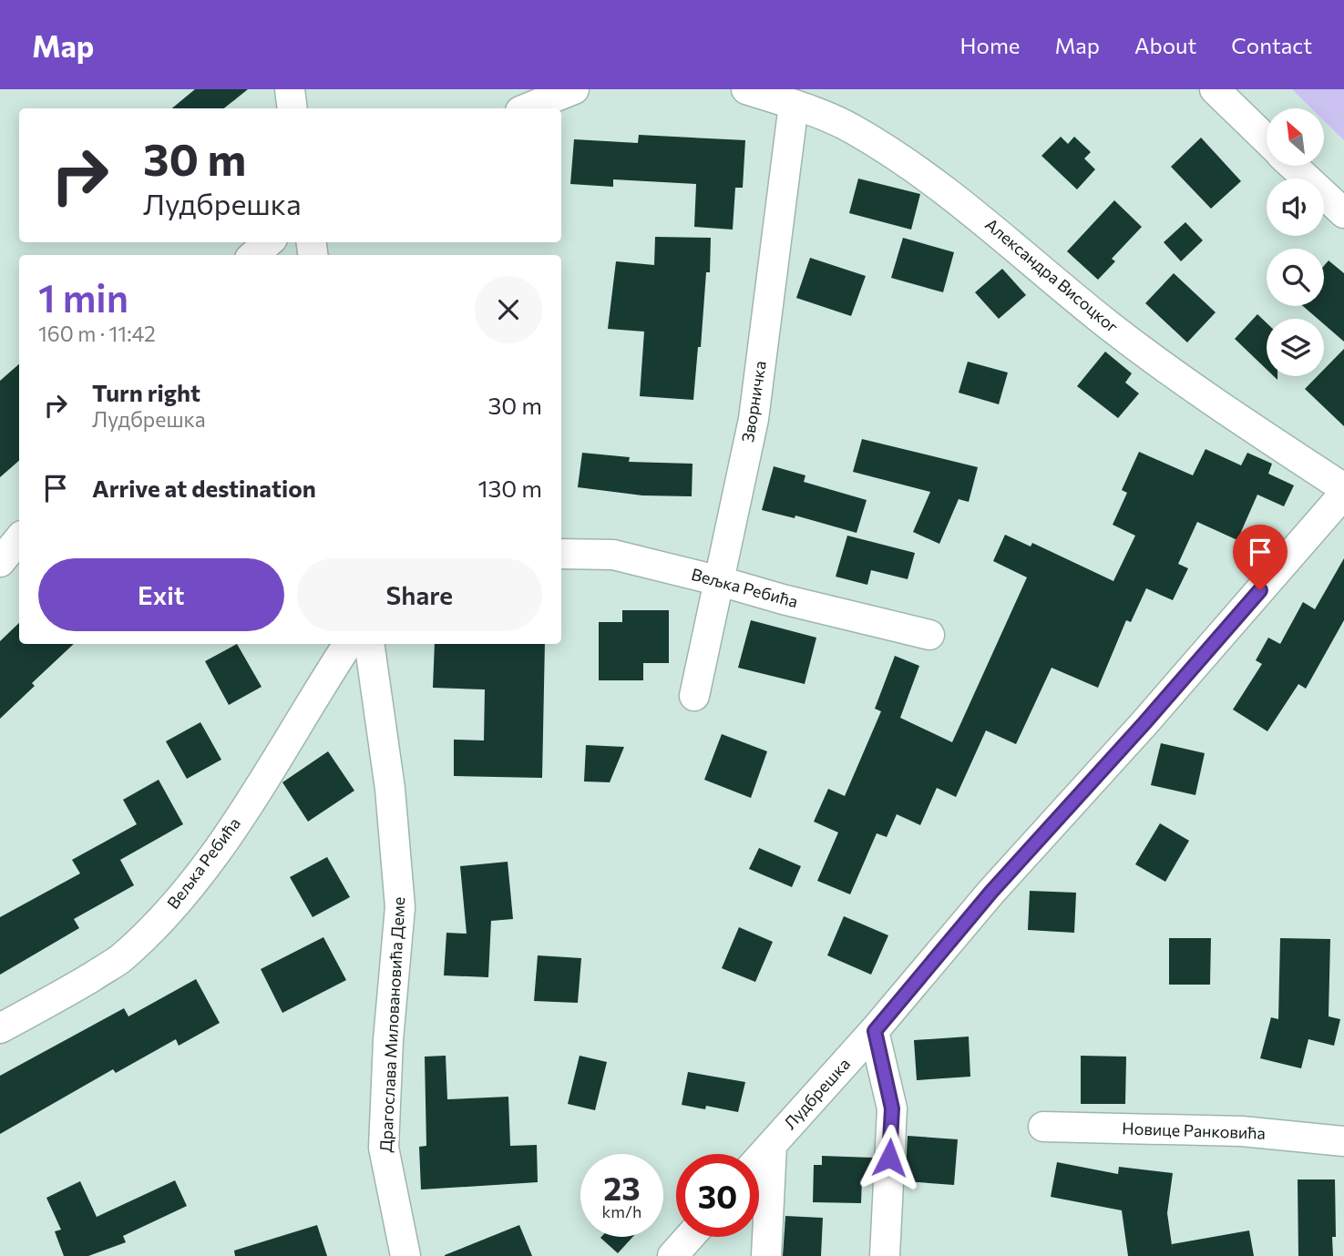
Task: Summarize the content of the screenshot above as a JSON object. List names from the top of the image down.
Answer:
{
  "streets": {
    "street": [
      "Александра Висоцког",
      "Зворничка",
      "Вељка Ребића",
      "Драгослава Миловановића Деме",
      "Лудбрешка",
      "Новице Ранковића"
    ]
  },
  "crossings": [
    ["Александра Висоцког", "Зворничка"],
    ["Зворничка", "Вељка Ребића"]
  ],
  "north": "top left",
  "page": {
    "header": "Map",
    "nav": [
      "Home",
      "Map",
      "About",
      "Contact"
    ],
    "turn": ["30 m", "Лудбрешка"],
    "heading": ["1 min", "160 m · 11:42"],
    "list": [
      {
        "name": "Turn right",
        "note": "Лудбрешка",
        "value": "30 m"
      },
      {
        "name": "Arrive at destination",
        "value": "130 m"
      }
    ],
    "buttons": ["Exit", "Share"],
    "speed": "23 km/h",
    "limit": "30"
  }
}
